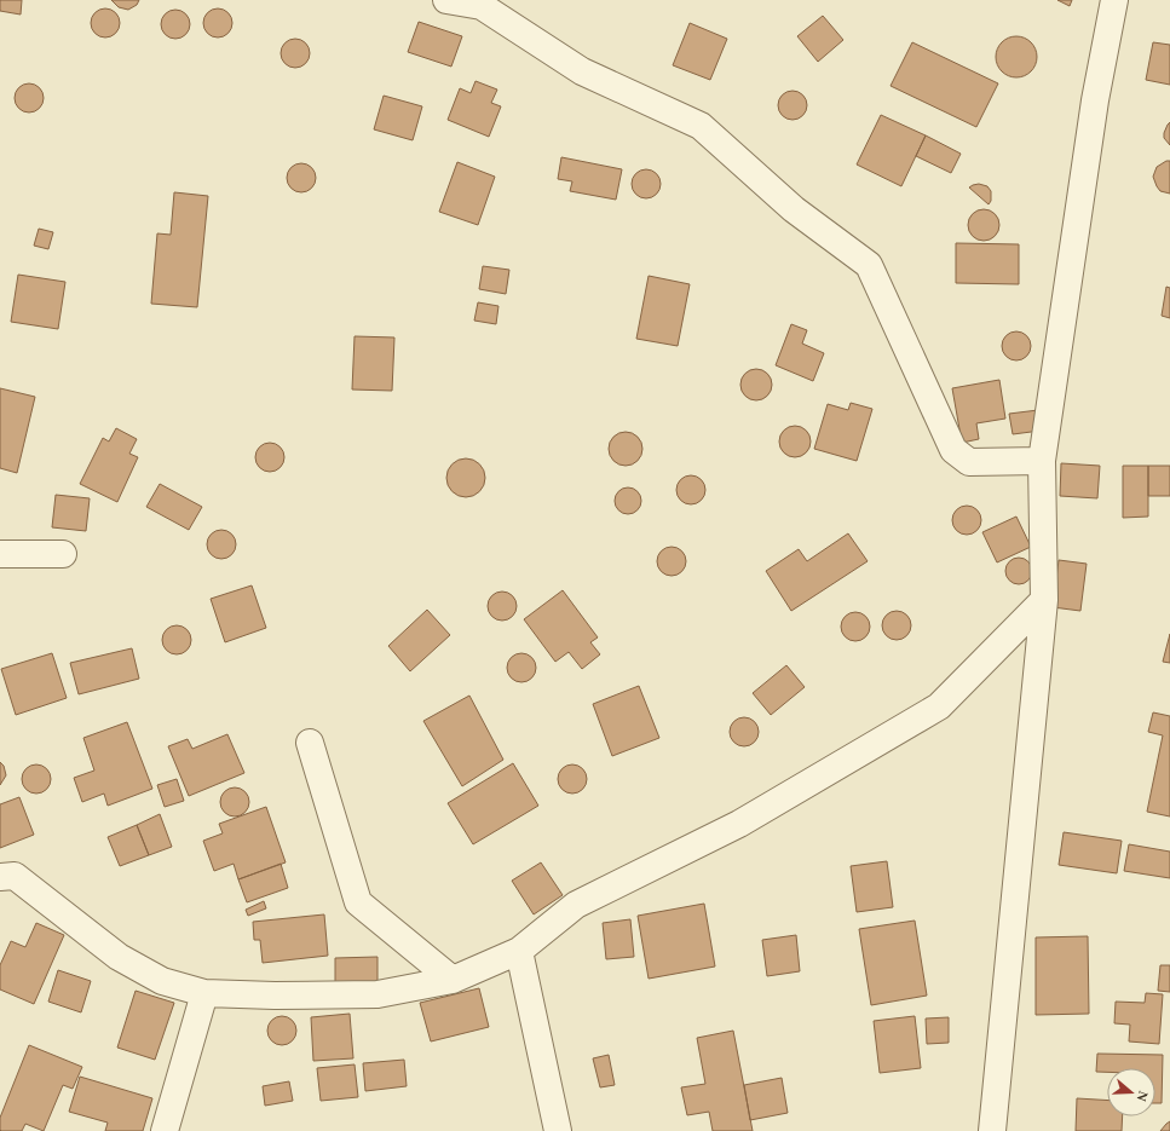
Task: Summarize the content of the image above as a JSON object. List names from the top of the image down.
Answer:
{
  "north": "right"
}
